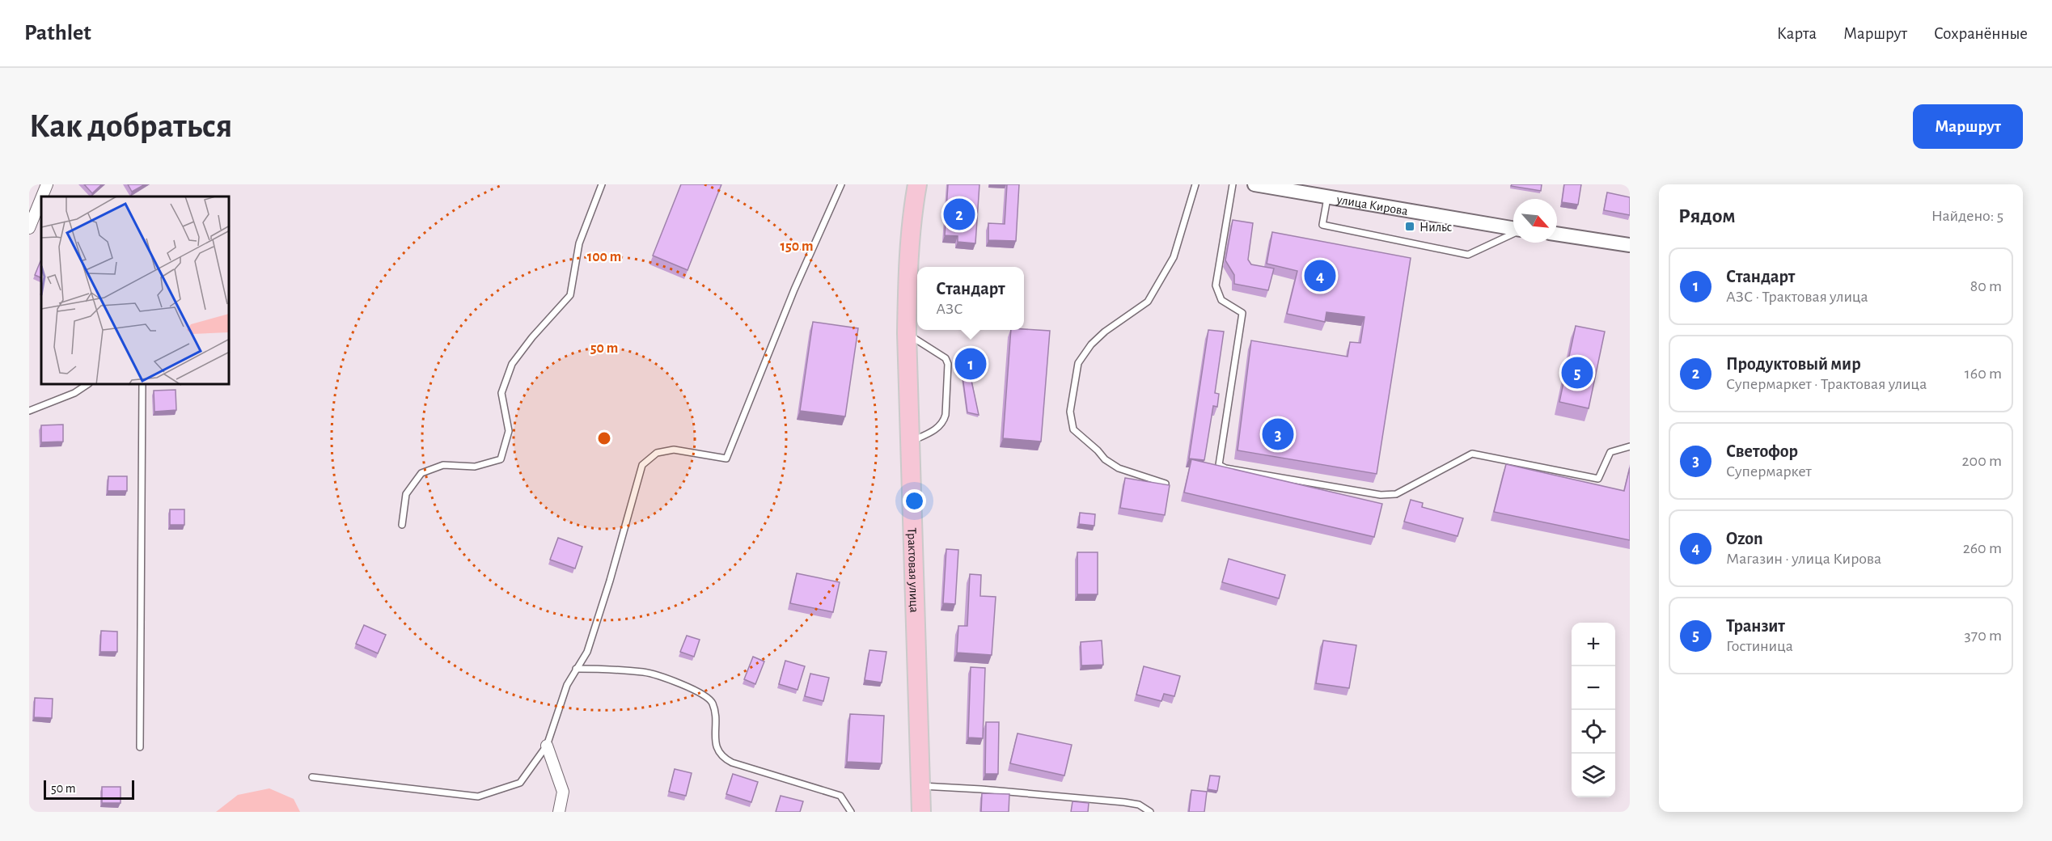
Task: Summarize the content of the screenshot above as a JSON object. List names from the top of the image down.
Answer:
{
  "streets": {
    "highway": ["Трактовая улица"],
    "street": ["улица Кирова"]
  },
  "places": {
    "transit": ["Нильс"]
  },
  "scale_bar": "50 m",
  "north": "bottom right",
  "page": {
    "header": "Pathlet",
    "nav": ["Карта", "Маршрут", "Сохранённые"],
    "buttons": "Маршрут",
    "title": "Как добраться",
    "heading": ["Рядом", "Найдено: 5"],
    "pins": [
      "2",
      "4",
      "1",
      "5",
      "3"
    ],
    "list": [
      {
        "mark": "1",
        "name": "Стандарт",
        "note": "АЗС · Трактовая улица",
        "value": "80 m"
      },
      {
        "mark": "2",
        "name": "Продуктовый мир",
        "note": "Супермаркет · Трактовая улица",
        "value": "160 m"
      },
      {
        "mark": "3",
        "name": "Светофор",
        "note": "Супермаркет",
        "value": "200 m"
      },
      {
        "mark": "4",
        "name": "Ozon",
        "note": "Магазин · улица Кирова",
        "value": "260 m"
      },
      {
        "mark": "5",
        "name": "Транзит",
        "note": "Гостиница",
        "value": "370 m"
      }
    ],
    "popup": ["Стандарт", "АЗС"],
    "map_buttons": ["+", "−"],
    "scale": "50 m"
  },
  "rings": ["150 m", "100 m", "50 m"]
}
